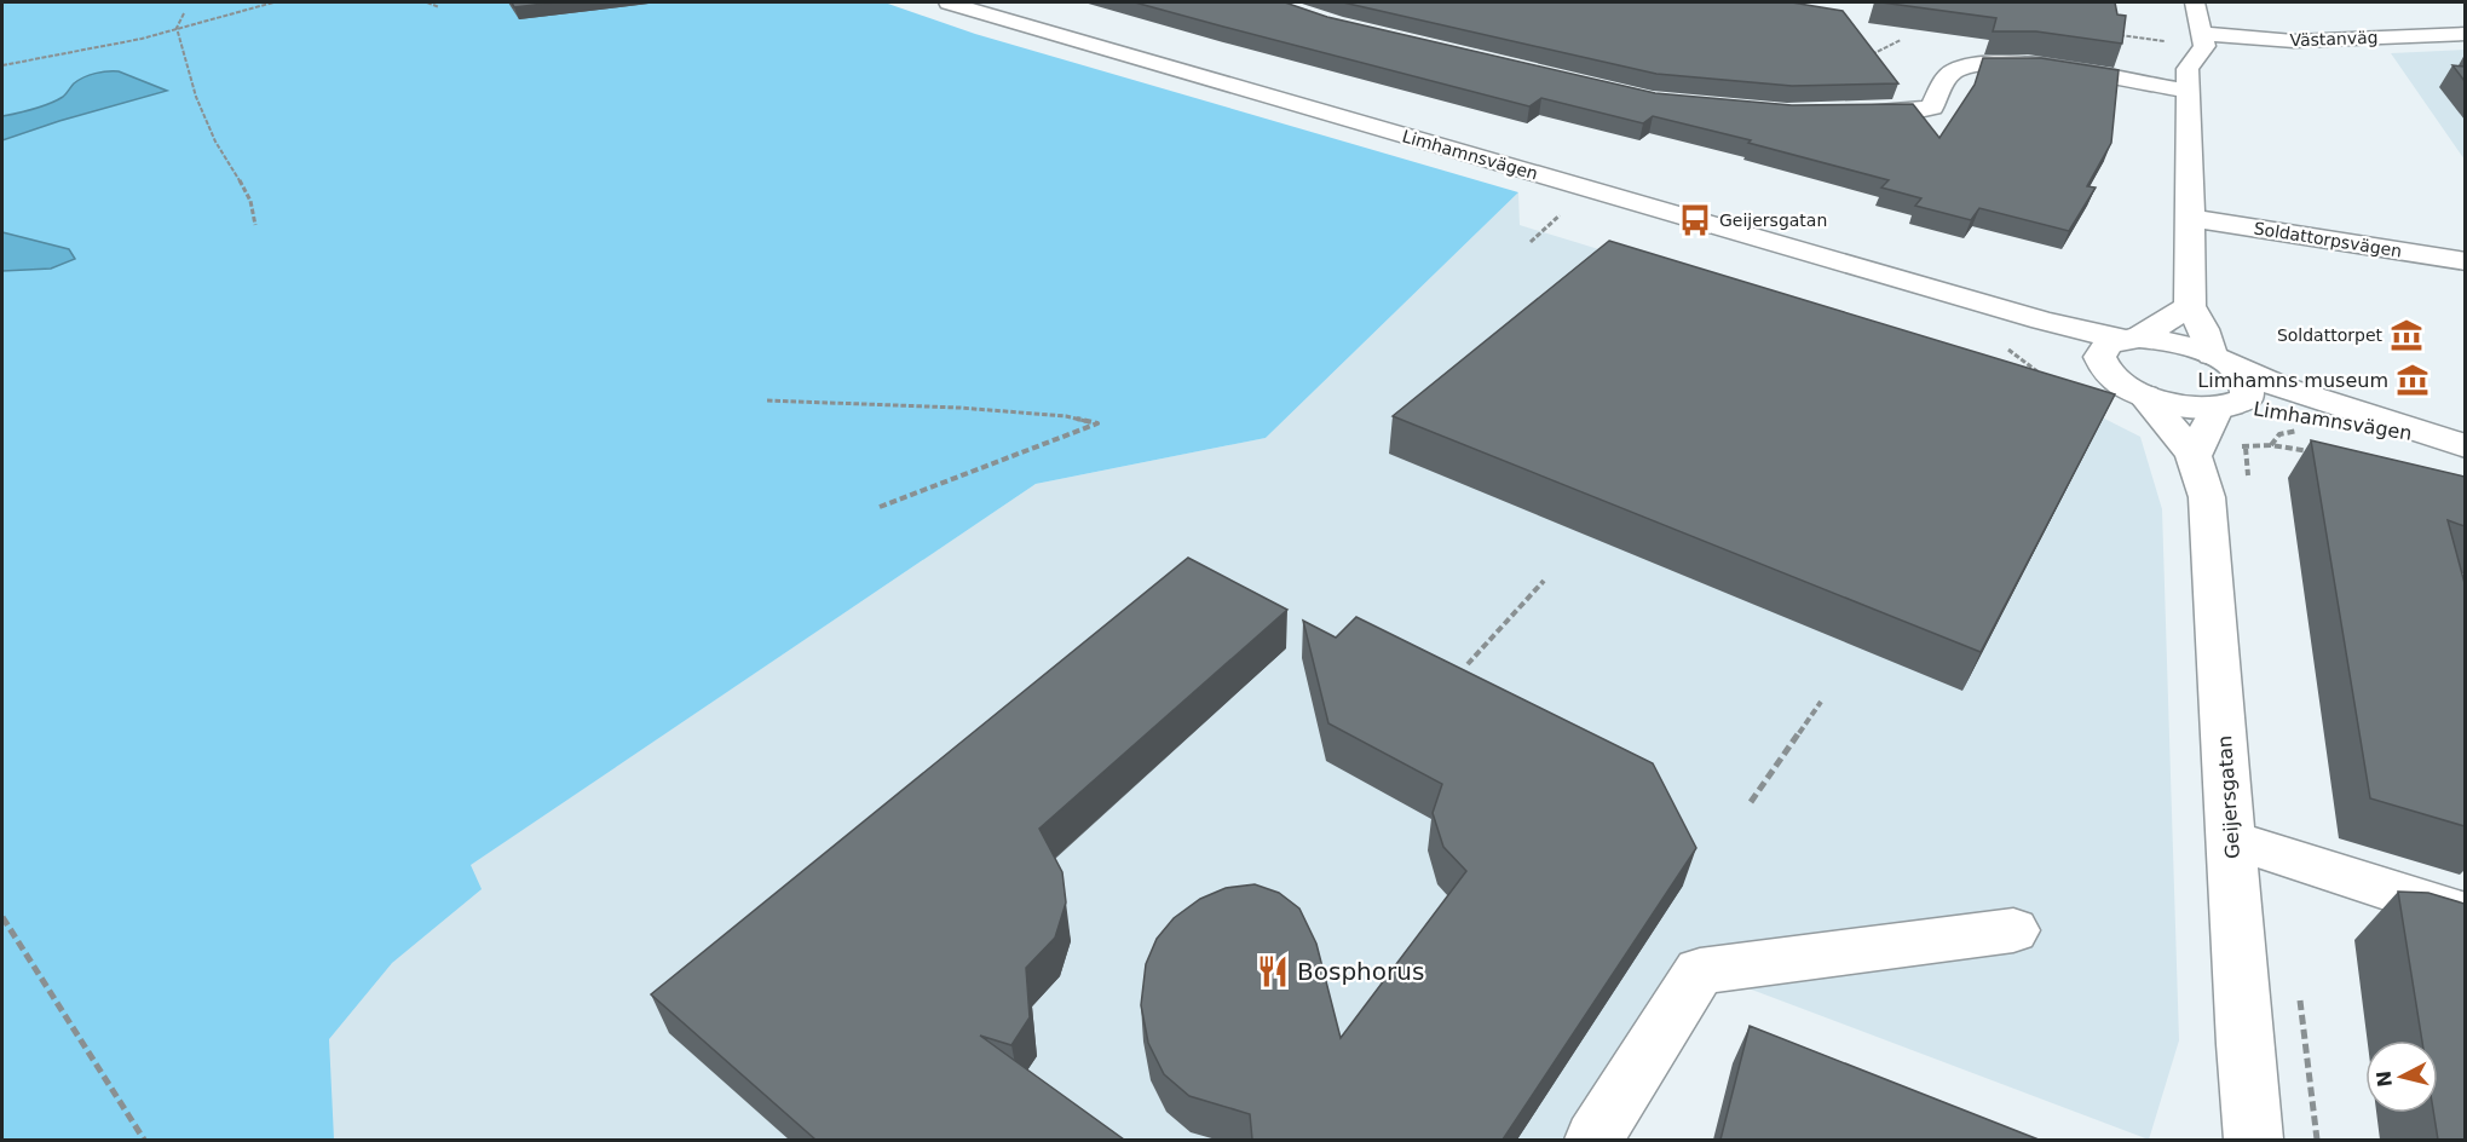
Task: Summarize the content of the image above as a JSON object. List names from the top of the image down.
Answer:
{
  "streets": {
    "street": [
      "Västanväg",
      "Limhamnsvägen",
      "Soldattorpsvägen",
      "Geijersgatan"
    ]
  },
  "crossings": [
    ["Limhamnsvägen", "Geijersgatan"]
  ],
  "places": {
    "bus stop": ["Geijersgatan"],
    "museum": ["Soldattorpet", "Limhamns museum"],
    "restaurant": ["Bosphorus"]
  },
  "north": "left"
}
